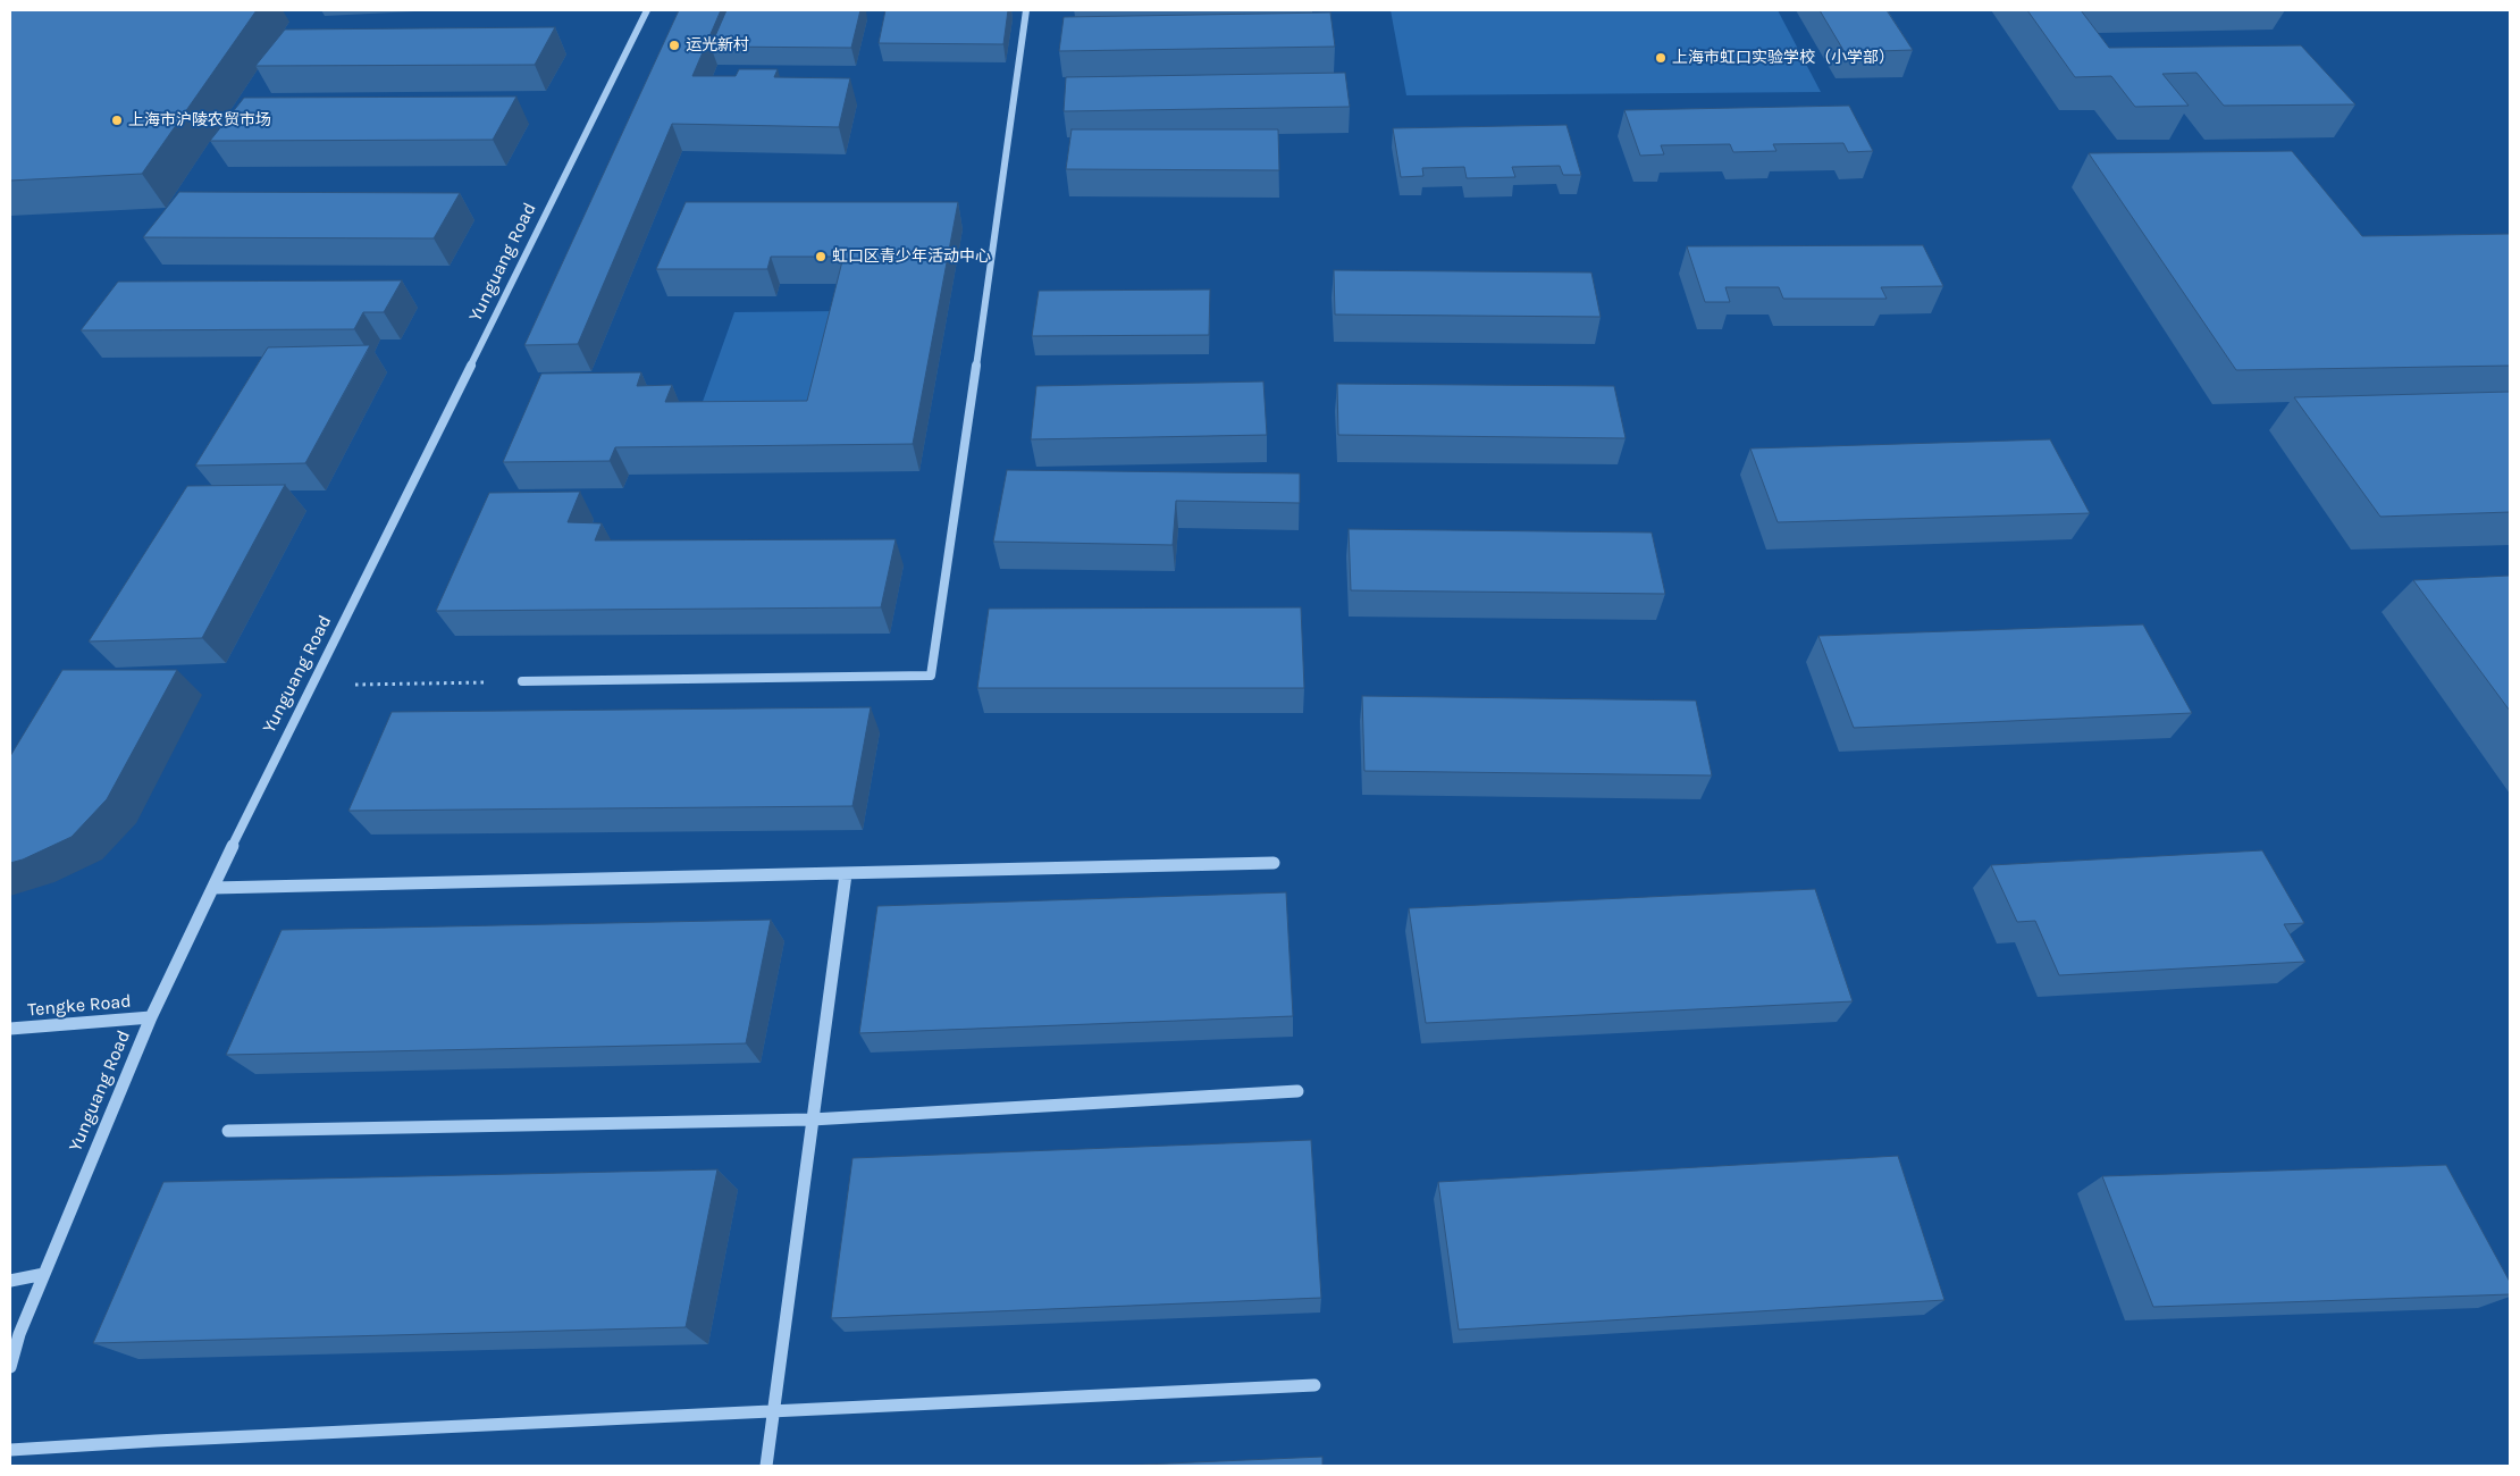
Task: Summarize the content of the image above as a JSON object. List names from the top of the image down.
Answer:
{
  "streets": {
    "street": ["Yunguang Road", "Tengke Road"]
  },
  "crossings": [
    ["Yunguang Road", "Tengke Road"]
  ],
  "places": [
    "运光新村",
    "上海市虹口实验学校（小学部）",
    "上海市沪陵农贸市场",
    "虹口区青少年活动中心"
  ]
}
